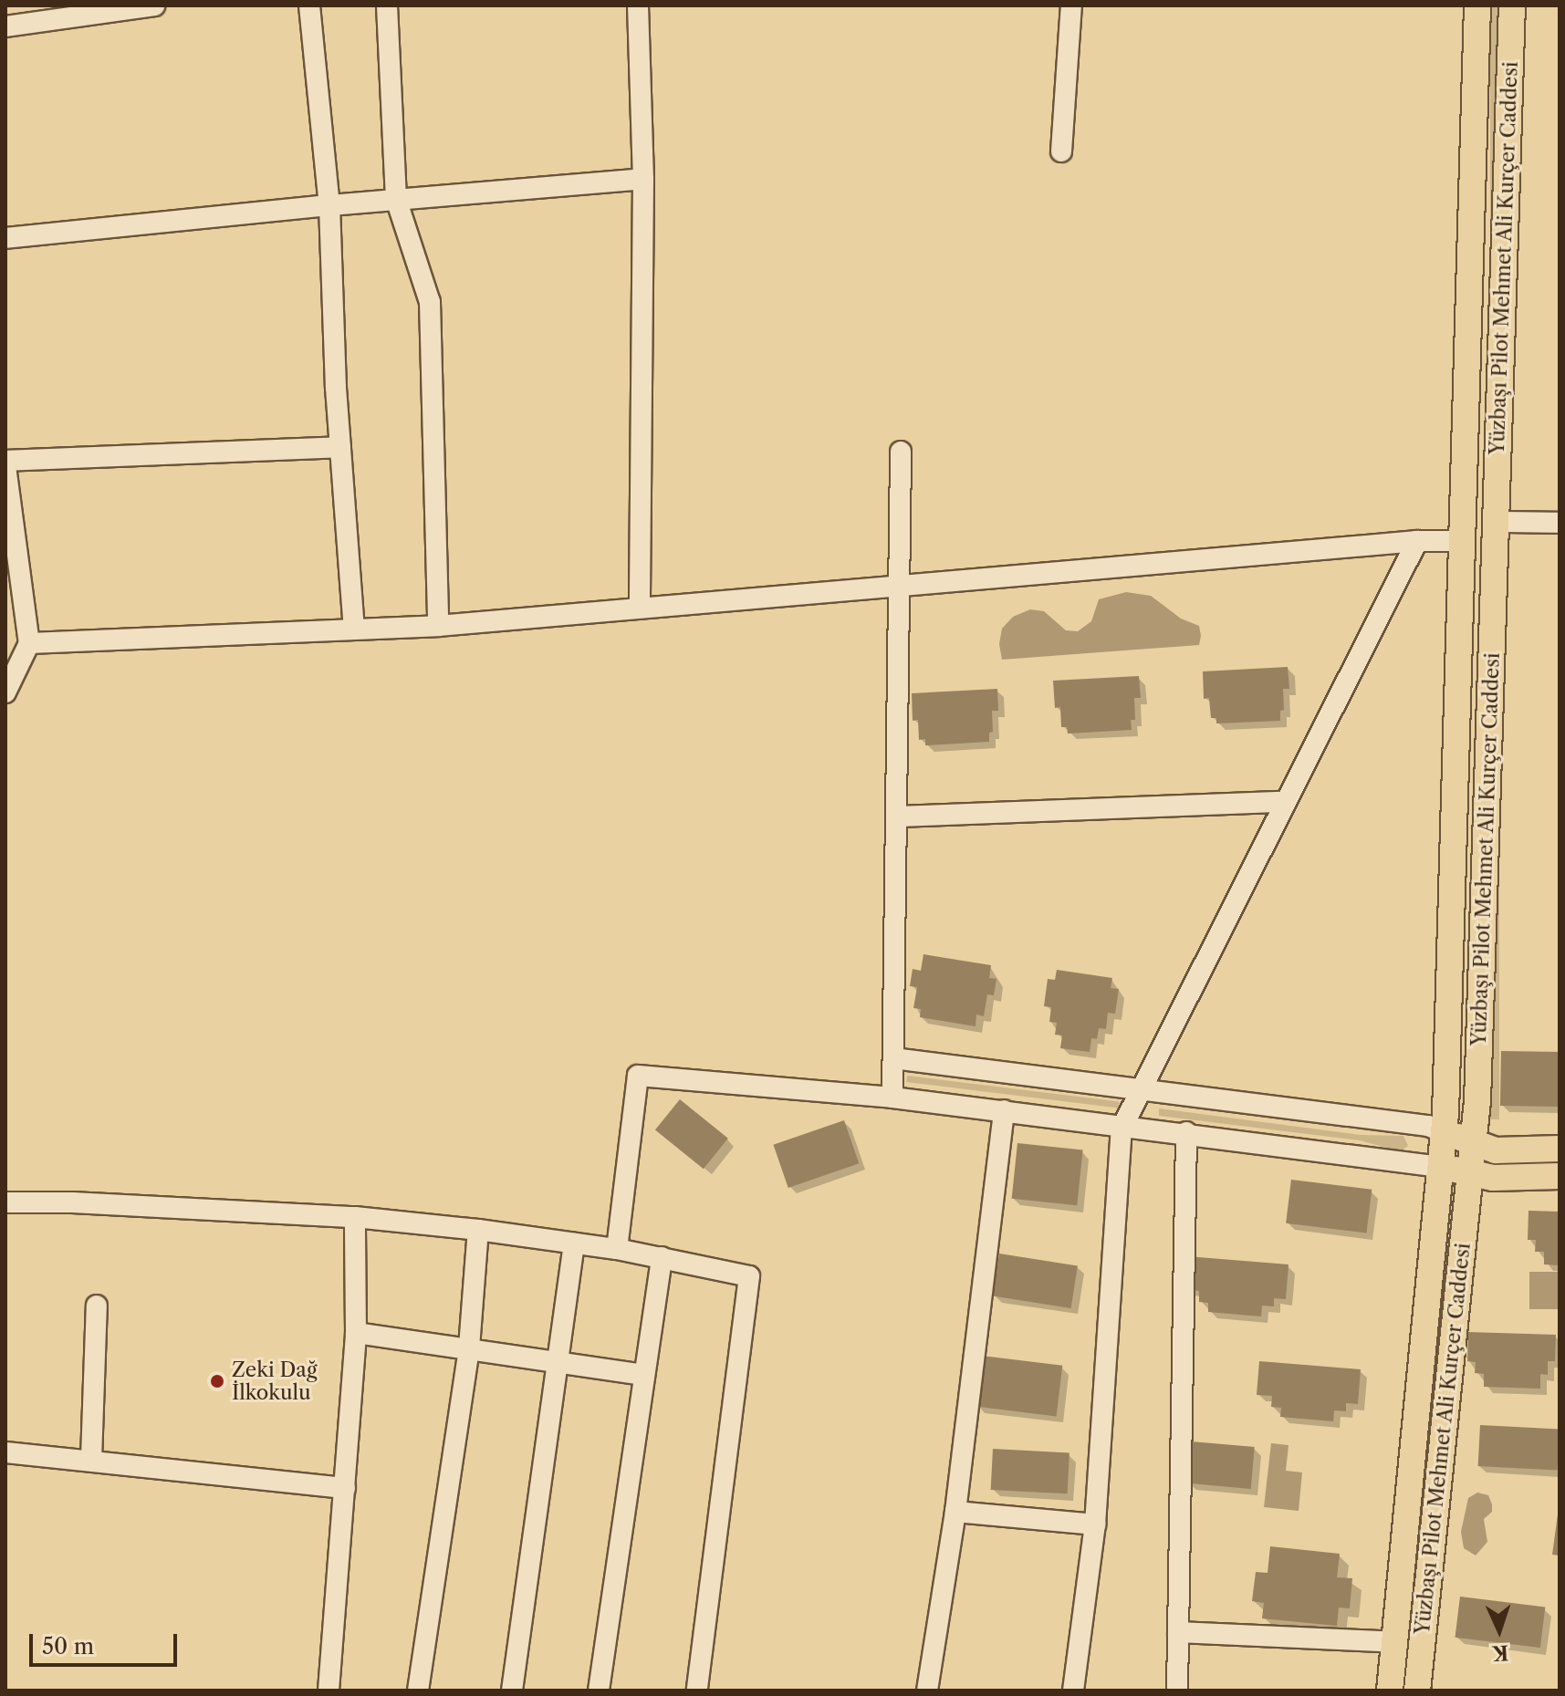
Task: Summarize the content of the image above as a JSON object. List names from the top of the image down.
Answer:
{
  "streets": {
    "main road": ["Yüzbaşı Pilot Mehmet Ali Kurçer Caddesi"]
  },
  "places": ["Zeki Dağ İlkokulu"],
  "scale_bar": "50 m",
  "north": "bottom"
}
